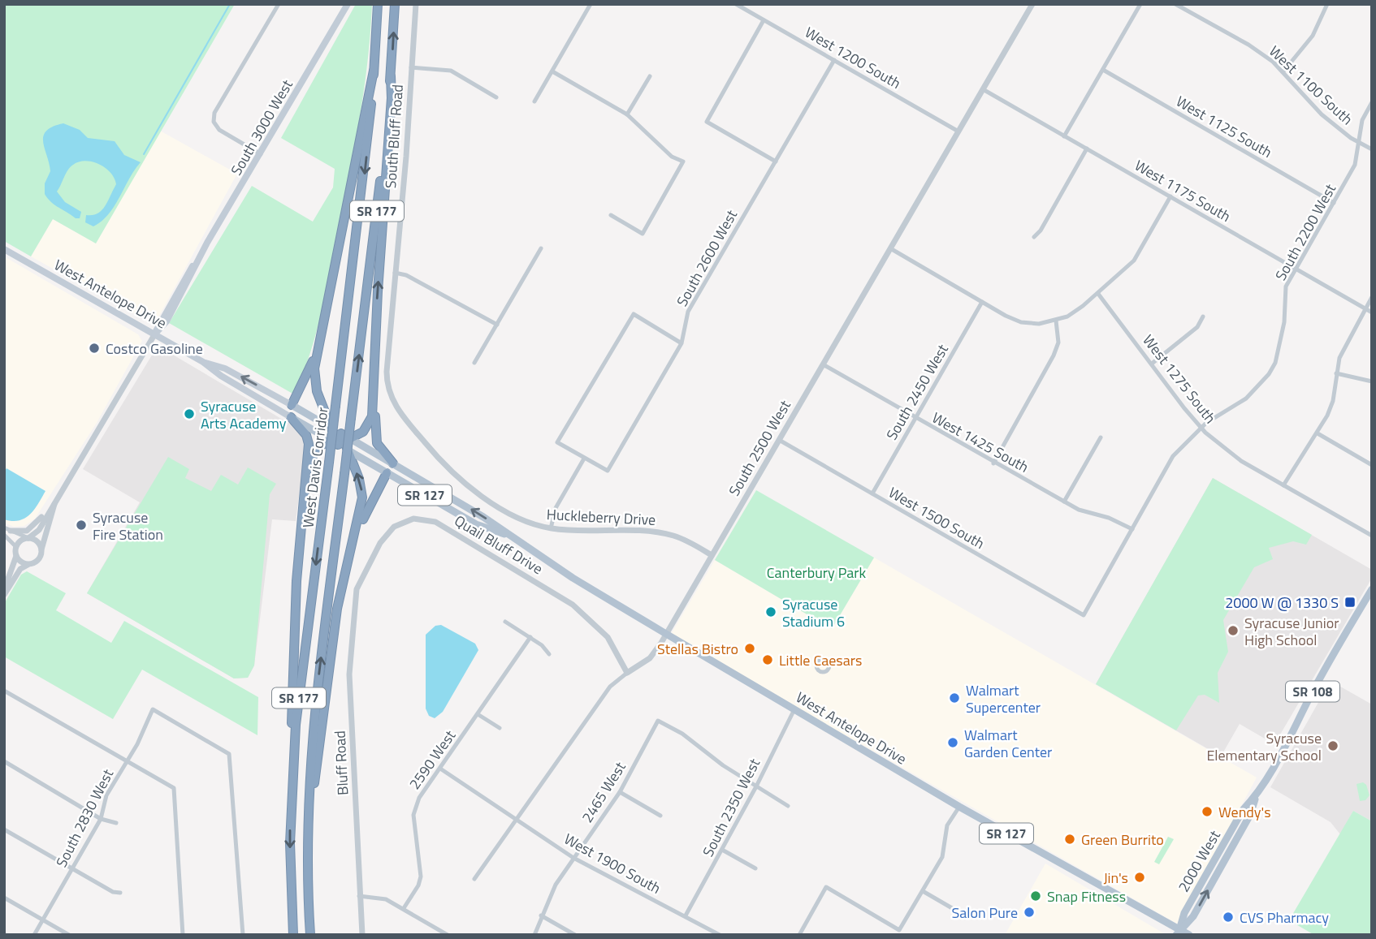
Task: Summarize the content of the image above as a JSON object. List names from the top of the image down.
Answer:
{
  "streets": {
    "highway": ["SR 177", "West Davis Corridor"],
    "main road": [
      "South 3000 West",
      "West Antelope Drive",
      "SR 127",
      "SR 108",
      "2000 West"
    ],
    "street": [
      "West 1200 South",
      "West 1100 South",
      "West 1125 South",
      "South Bluff Road",
      "West 1175 South",
      "South 2200 West",
      "South 2600 West",
      "West 1275 South",
      "South 2450 West",
      "West 1425 South",
      "South 2500 West",
      "Huckleberry Drive",
      "West 1500 South",
      "Quail Bluff Drive",
      "2590 West",
      "Bluff Road",
      "2465 West",
      "South 2350 West",
      "South 2830 West",
      "West 1900 South"
    ]
  },
  "crossings": [
    ["West 1200 South", "South 2600 West"],
    ["West 1200 South", "South 2500 West"],
    ["West 1100 South", "South 2200 West"],
    ["West 1125 South", "South 2200 West"],
    ["South 3000 West", "West Antelope Drive"],
    ["South Bluff Road", "Huckleberry Drive"],
    ["West 1175 South", "South 2200 West"],
    ["West 1175 South", "South 2500 West"],
    ["South 2200 West", "West 1275 South"],
    ["South 2200 West", "West 1425 South"],
    ["South 2200 West", "West 1500 South"],
    ["West Antelope Drive", "South 2500 West"],
    ["West Antelope Drive", "South 2350 West"],
    ["West Antelope Drive", "2000 West"],
    ["South 2450 West", "West 1425 South"],
    ["South 2450 West", "West 1500 South"],
    ["West 1425 South", "South 2500 West"],
    ["South 2500 West", "Huckleberry Drive"],
    ["South 2500 West", "West 1500 South"],
    ["South 2500 West", "Quail Bluff Drive"],
    ["South 2500 West", "West 1900 South"],
    ["Quail Bluff Drive", "Bluff Road"],
    ["2590 West", "West 1900 South"],
    ["2465 West", "South 2350 West"],
    ["2465 West", "West 1900 South"],
    ["South 2350 West", "West 1900 South"]
  ],
  "parks": ["Canterbury Park"],
  "places": {
    "other": [
      "Costco Gasoline",
      "Syracuse Arts Academy",
      "Syracuse Fire Station",
      "Syracuse Stadium 6",
      "Syracuse Junior High School",
      "Stellas Bistro",
      "Little Caesars",
      "Walmart Supercenter",
      "Walmart Garden Center",
      "Syracuse Elementary School",
      "Wendy's",
      "Green Burrito",
      "Jin's",
      "Snap Fitness",
      "Salon Pure",
      "CVS Pharmacy"
    ],
    "transit": ["2000 W @ 1330 S"]
  }
}
